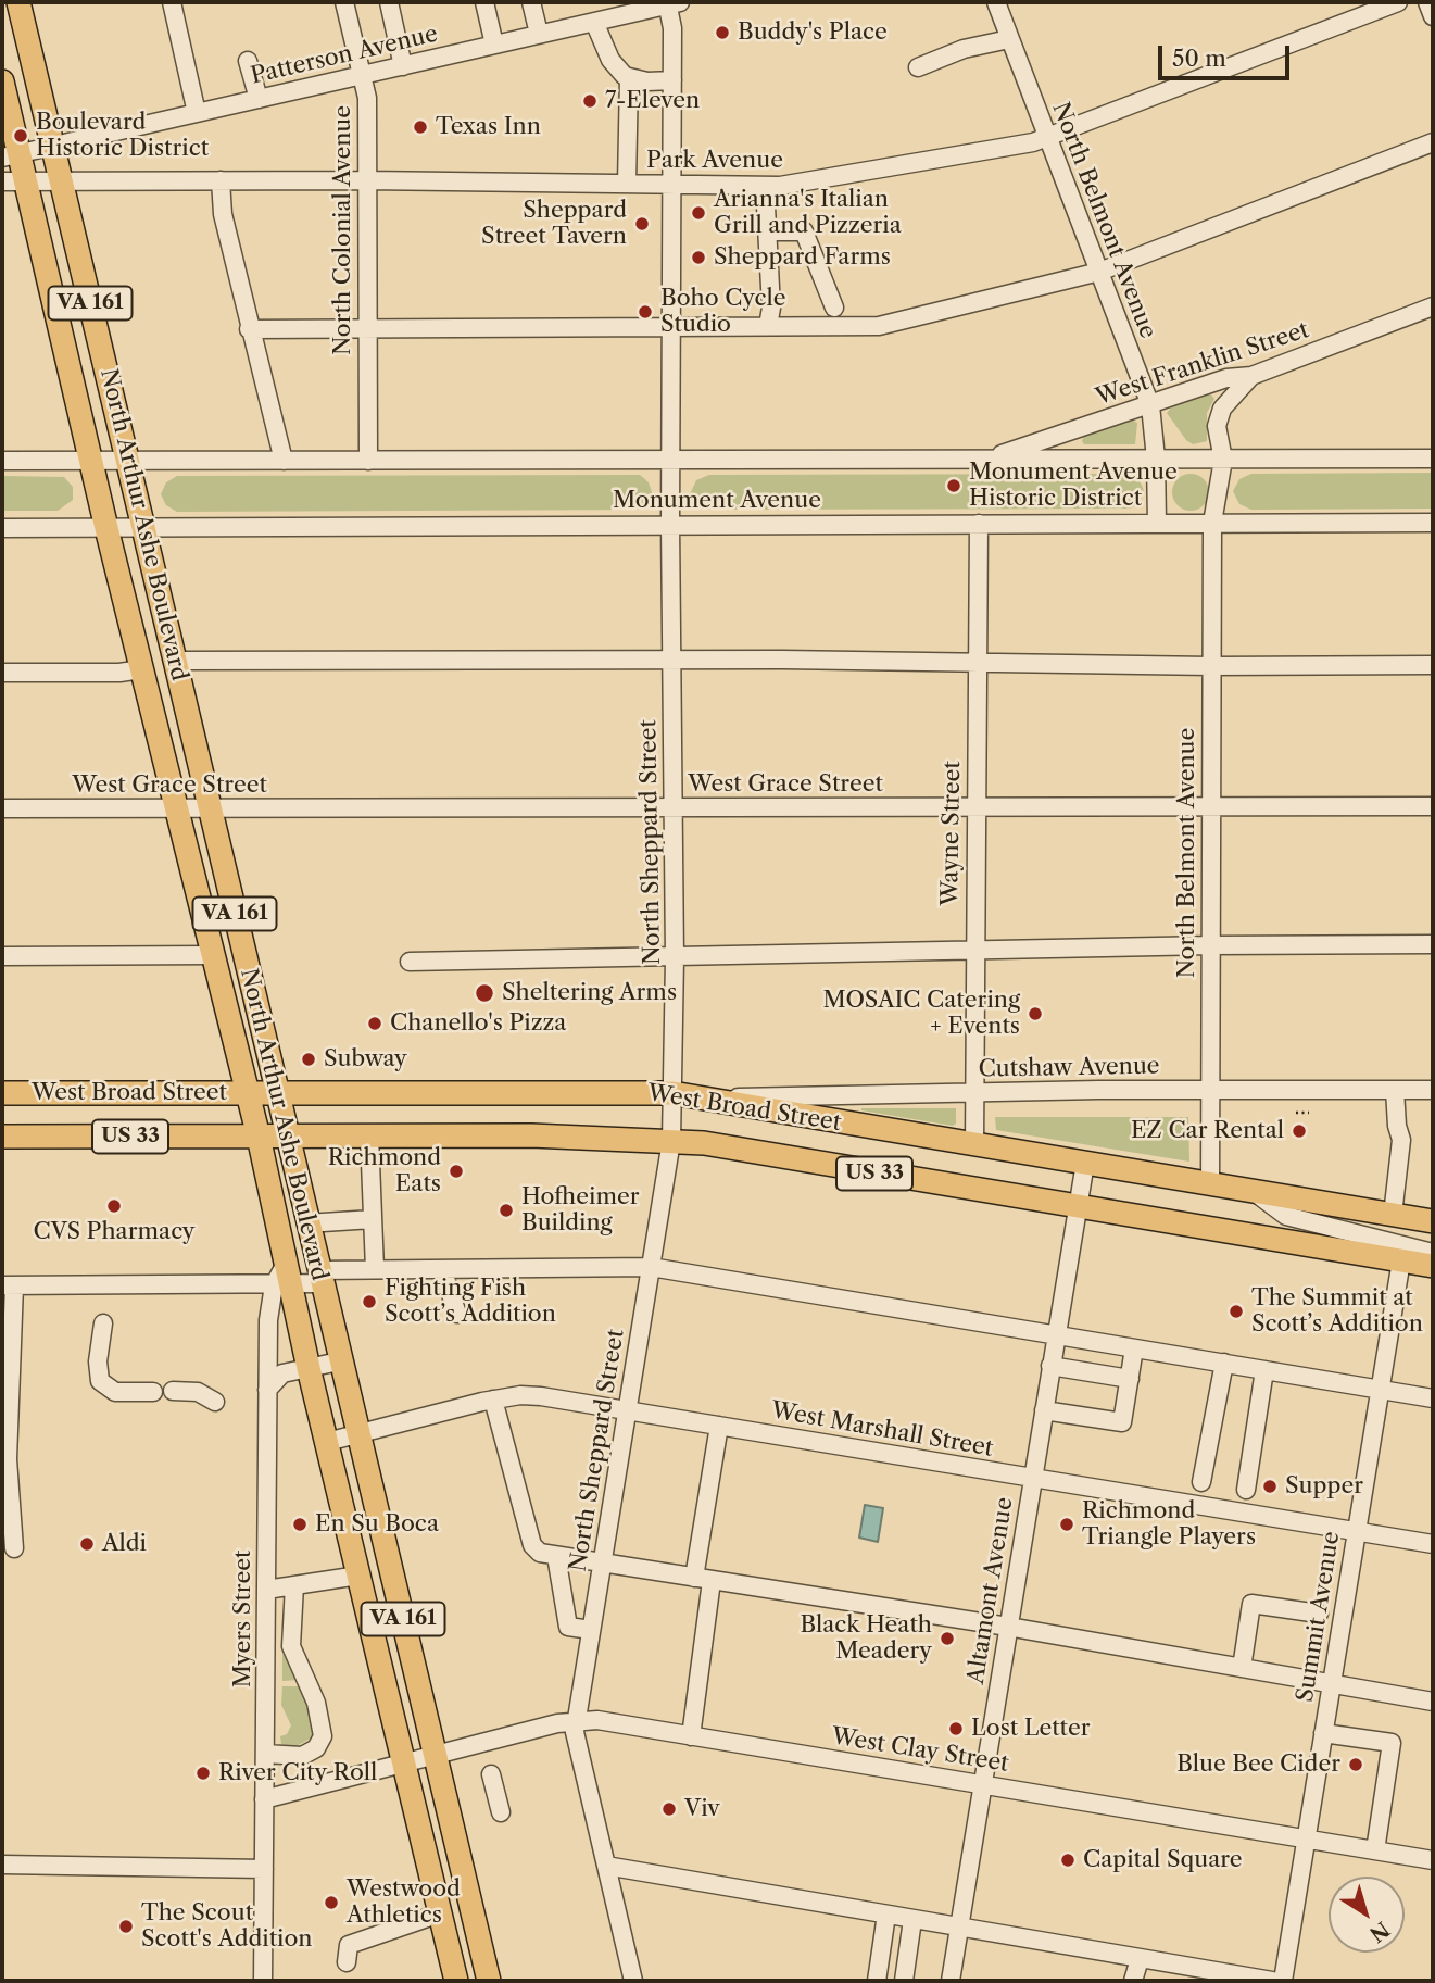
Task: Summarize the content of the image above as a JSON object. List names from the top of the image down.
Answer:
{
  "streets": {
    "main road": [
      "VA 161",
      "North Arthur Ashe Boulevard",
      "West Broad Street",
      "US 33"
    ],
    "street": [
      "Patterson Avenue",
      "Park Avenue",
      "North Belmont Avenue",
      "North Colonial Avenue",
      "West Franklin Street",
      "Monument Avenue",
      "West Grace Street",
      "Wayne Street",
      "North Sheppard Street",
      "Cutshaw Avenue",
      "West Marshall Street",
      "Altamont Avenue",
      "Summit Avenue",
      "Myers Street",
      "West Clay Street"
    ]
  },
  "crossings": [
    ["Patterson Avenue", "North Colonial Avenue"],
    ["Patterson Avenue", "North Arthur Ashe Boulevard"],
    ["Patterson Avenue", "North Sheppard Street"],
    ["Park Avenue", "North Belmont Avenue"],
    ["Park Avenue", "North Colonial Avenue"],
    ["Park Avenue", "North Arthur Ashe Boulevard"],
    ["Park Avenue", "North Sheppard Street"],
    ["North Belmont Avenue", "West Franklin Street"],
    ["North Belmont Avenue", "Monument Avenue"],
    ["North Belmont Avenue", "West Grace Street"],
    ["North Belmont Avenue", "Cutshaw Avenue"],
    ["North Belmont Avenue", "West Broad Street"],
    ["North Colonial Avenue", "Monument Avenue"],
    ["West Franklin Street", "Monument Avenue"],
    ["Monument Avenue", "North Arthur Ashe Boulevard"],
    ["Monument Avenue", "Wayne Street"],
    ["Monument Avenue", "North Sheppard Street"],
    ["North Arthur Ashe Boulevard", "West Grace Street"],
    ["North Arthur Ashe Boulevard", "West Broad Street"],
    ["North Arthur Ashe Boulevard", "West Marshall Street"],
    ["North Arthur Ashe Boulevard", "Myers Street"],
    ["North Arthur Ashe Boulevard", "West Clay Street"],
    ["West Grace Street", "Wayne Street"],
    ["West Grace Street", "North Sheppard Street"],
    ["Wayne Street", "Cutshaw Avenue"],
    ["Wayne Street", "West Broad Street"],
    ["North Sheppard Street", "West Broad Street"],
    ["North Sheppard Street", "West Marshall Street"],
    ["North Sheppard Street", "West Clay Street"],
    ["Cutshaw Avenue", "West Broad Street"],
    ["West Broad Street", "Altamont Avenue"],
    ["West Broad Street", "Summit Avenue"],
    ["West Marshall Street", "Altamont Avenue"],
    ["West Marshall Street", "Summit Avenue"],
    ["Altamont Avenue", "West Clay Street"],
    ["Summit Avenue", "West Clay Street"],
    ["Myers Street", "West Clay Street"]
  ],
  "places": [
    "Buddy's Place",
    "7-Eleven",
    "Texas Inn",
    "Boulevard Historic District",
    "Arianna's Italian Grill and Pizzeria",
    "Sheppard Street Tavern",
    "Sheppard Farms",
    "Boho Cycle Studio",
    "Monument Avenue Historic District",
    "Sheltering Arms",
    "MOSAIC Catering + Events",
    "Chanello's Pizza",
    "Subway",
    "EZ Car Rental",
    "Richmond Eats",
    "CVS Pharmacy",
    "Hofheimer Building",
    "Fighting Fish Scott’s Addition",
    "The Summit at Scott’s Addition",
    "Supper",
    "En Su Boca",
    "Richmond Triangle Players",
    "Aldi",
    "Black Heath Meadery",
    "Lost Letter",
    "Blue Bee Cider",
    "River City Roll",
    "Viv",
    "Capital Square",
    "Westwood Athletics",
    "The Scout Scott's Addition"
  ],
  "scale_bar": "50 m",
  "north": "bottom right"
}
